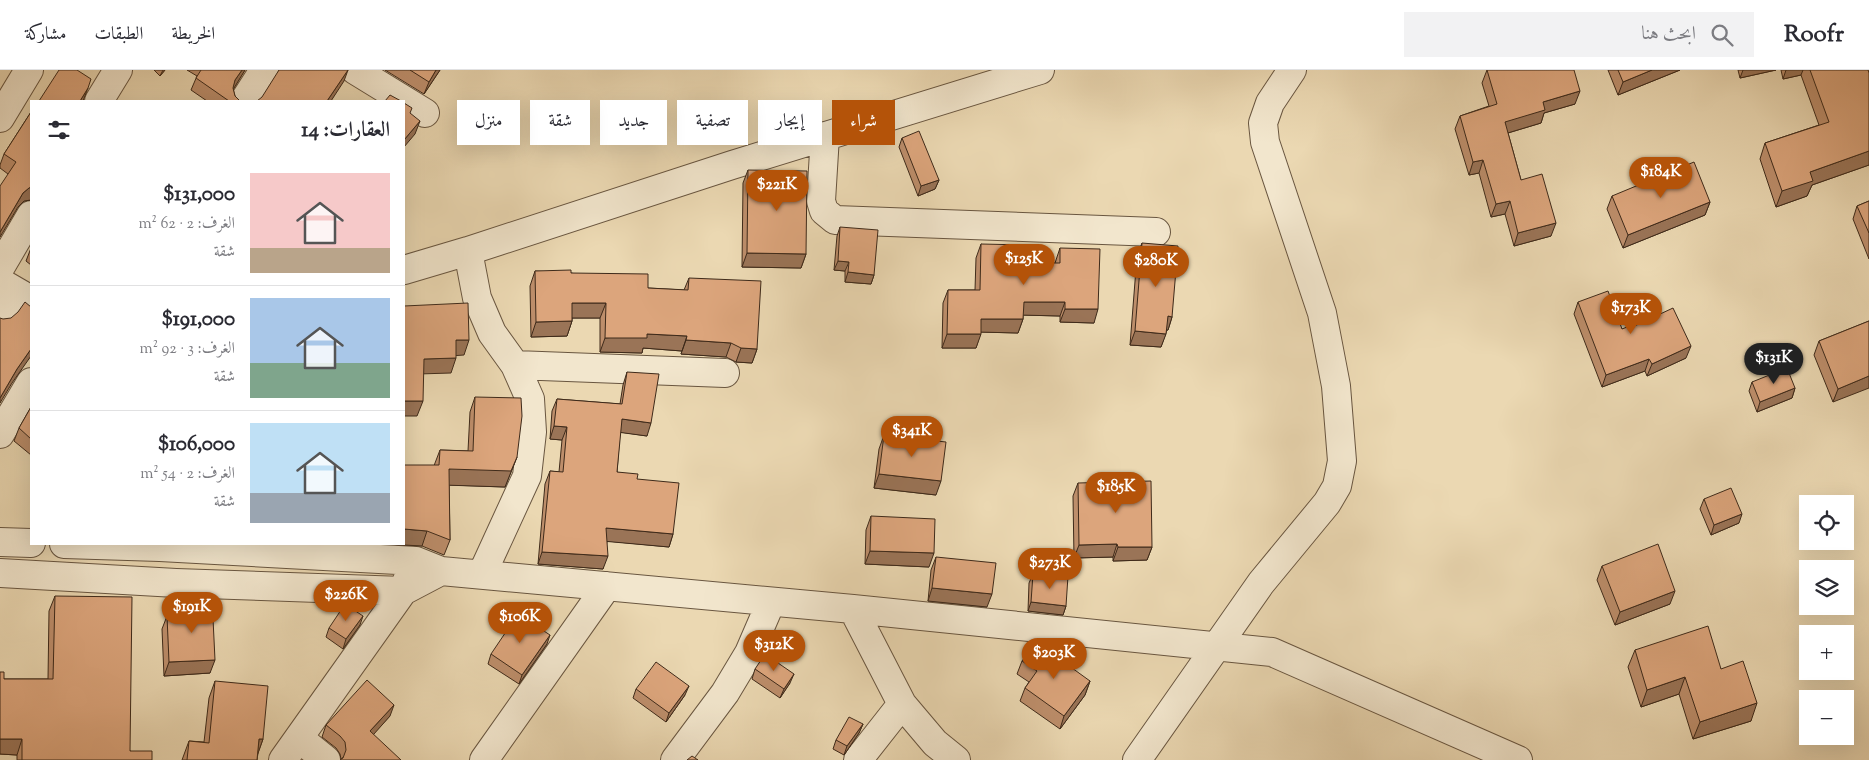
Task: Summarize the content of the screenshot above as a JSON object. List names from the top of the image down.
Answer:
{
  "page": {
    "header": "Roofr",
    "search": "ابحث هنا",
    "nav": ["الخريطة", "الطبقات", "مشاركة"],
    "chip": [
      "شراء",
      "إيجار",
      "تصفية",
      "جديد",
      "شقة",
      "منزل"
    ],
    "heading": "العقارات: 14",
    "price": [
      "$184K",
      "$221K",
      "$125K",
      "$280K",
      "$173K",
      "$131K",
      "$341K",
      "$185K",
      "$273K",
      "$226K",
      "$191K",
      "$106K",
      "$312K",
      "$203K"
    ],
    "list": [
      {
        "name": "$131,000",
        "note": "الغرف: 2 · 62 m² · شقة"
      },
      {
        "name": "$191,000",
        "note": "الغرف: 3 · 92 m² · شقة"
      },
      {
        "name": "$106,000",
        "note": "الغرف: 2 · 54 m² · شقة"
      }
    ],
    "map_buttons": ["+", "−"]
  }
}
